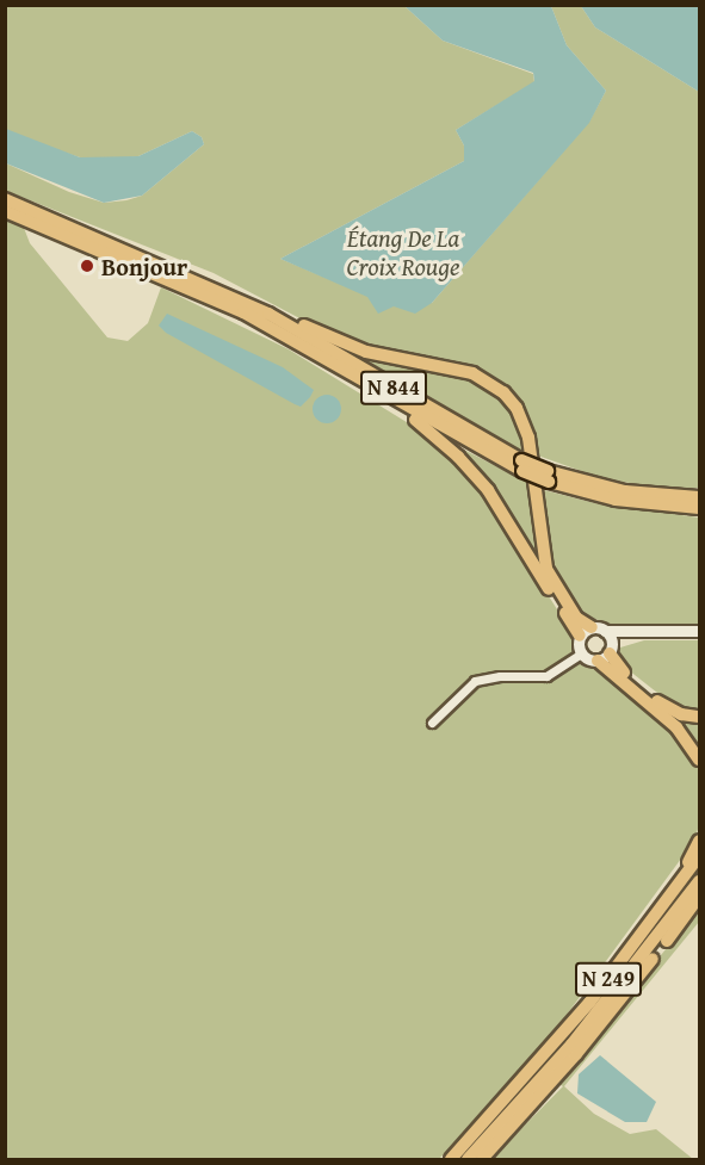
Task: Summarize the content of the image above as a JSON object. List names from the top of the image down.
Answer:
{
  "streets": {
    "highway": ["N 844", "N 249"]
  },
  "water": ["Étang De La Croix Rouge"],
  "places": ["Bonjour"]
}
